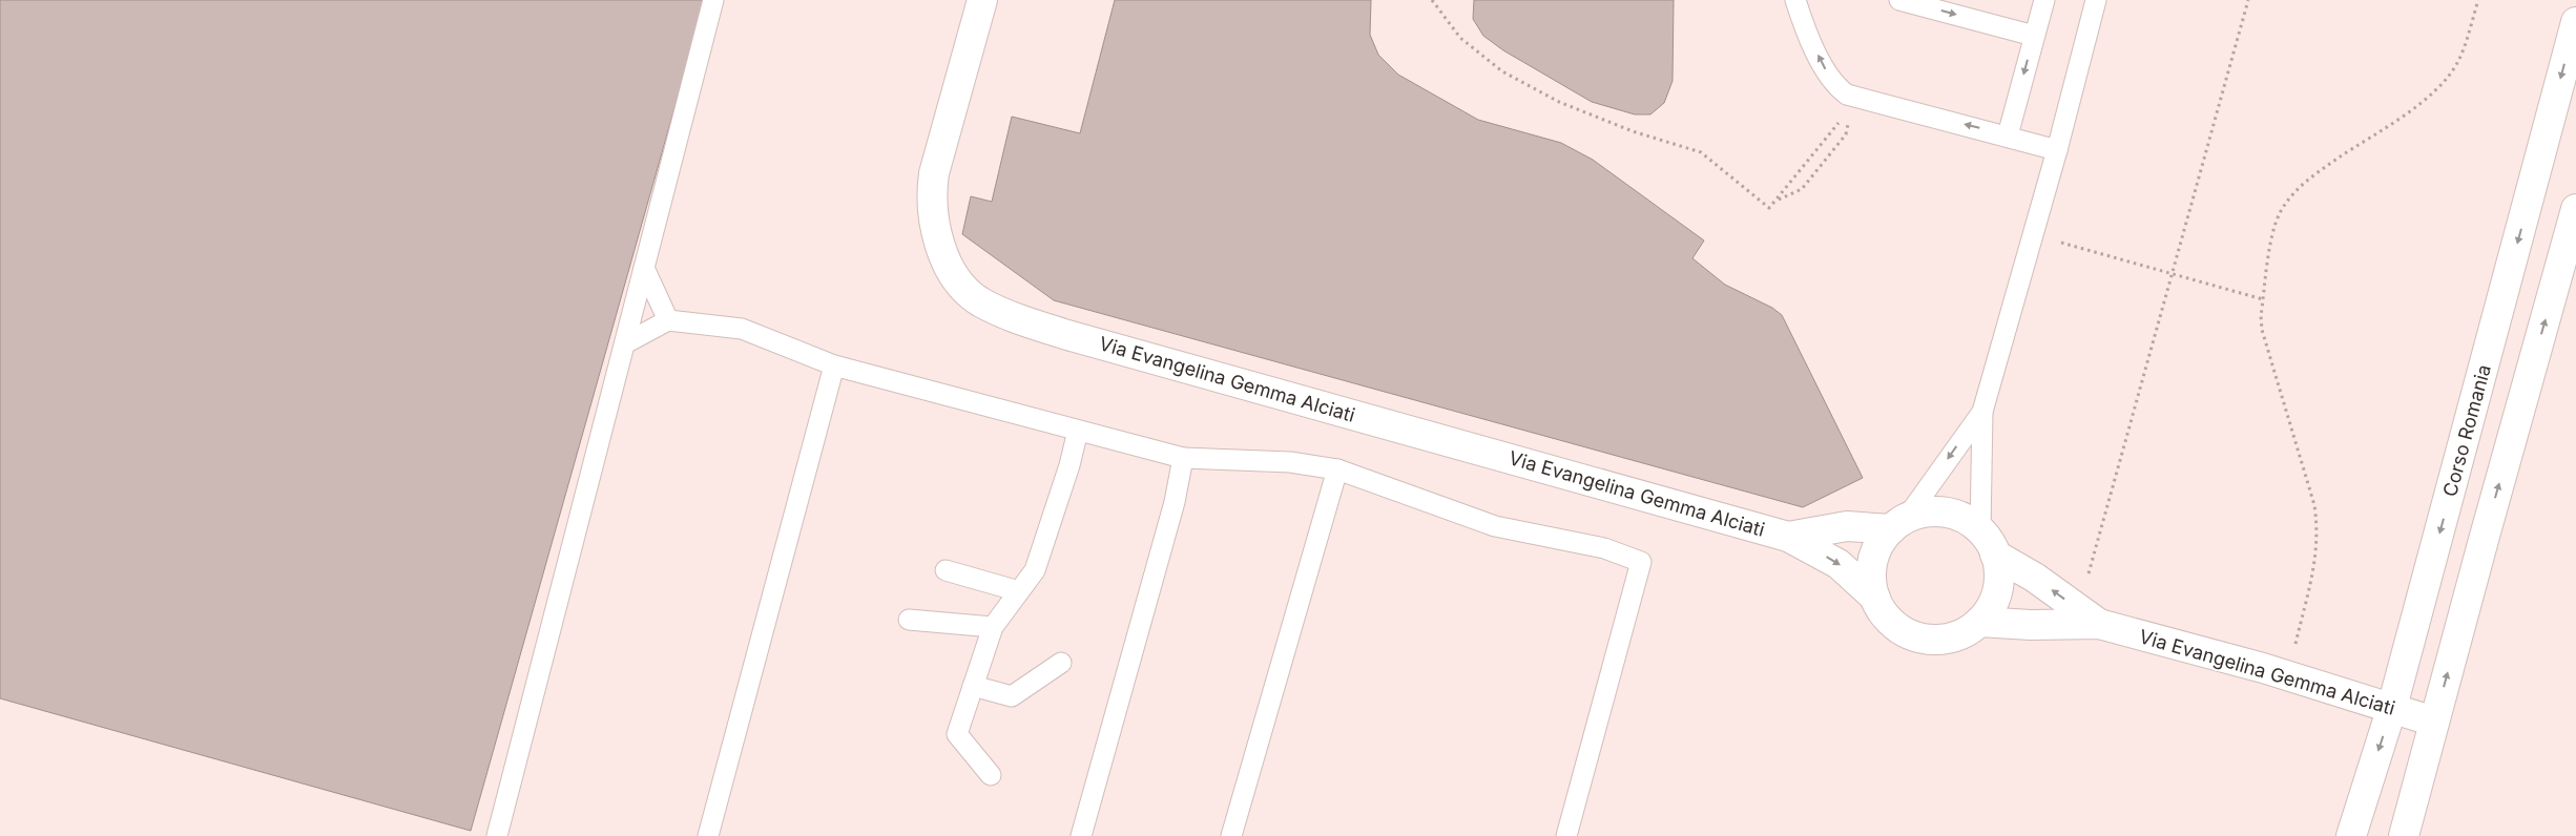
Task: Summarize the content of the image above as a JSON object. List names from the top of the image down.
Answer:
{
  "streets": {
    "street": ["Via Evangelina Gemma Alciati", "Corso Romania"]
  },
  "crossings": [
    ["Via Evangelina Gemma Alciati", "Corso Romania"]
  ]
}
